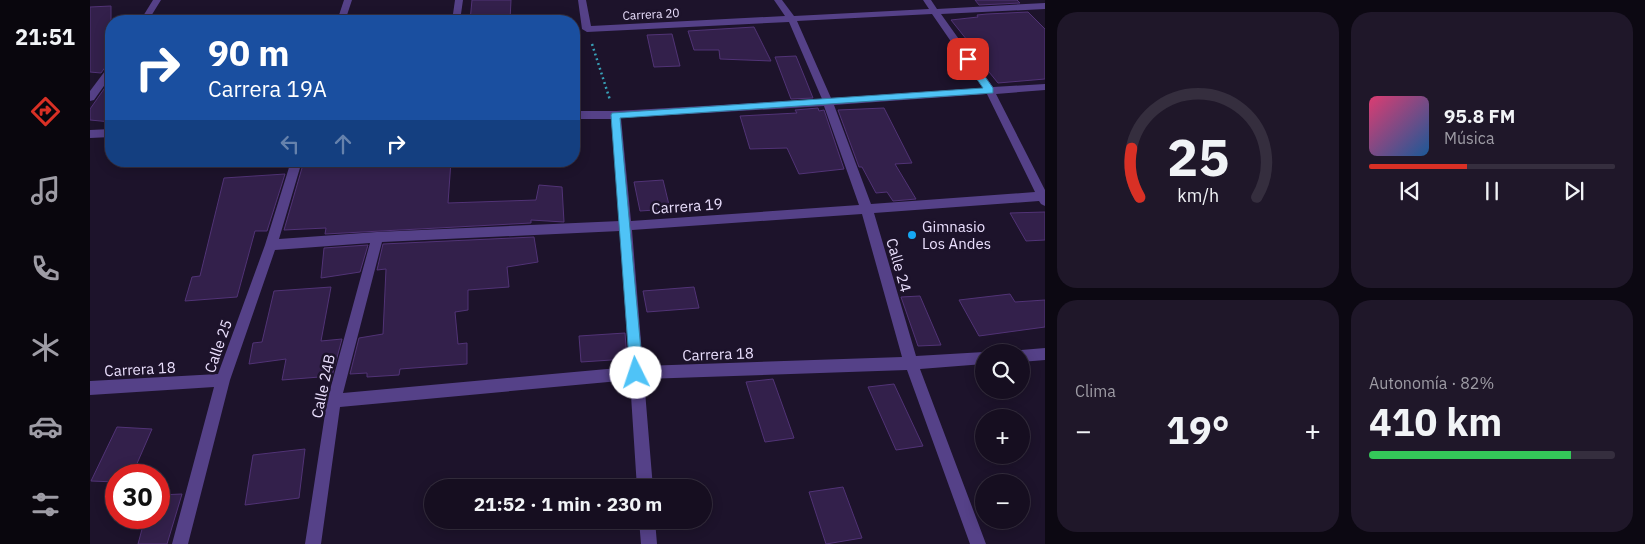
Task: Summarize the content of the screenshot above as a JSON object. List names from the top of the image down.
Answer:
{
  "streets": {
    "street": [
      "Carrera 20",
      "Carrera 19",
      "Calle 24",
      "Calle 25",
      "Carrera 18",
      "Calle 24B"
    ]
  },
  "crossings": [
    ["Carrera 20", "Calle 24"],
    ["Carrera 19", "Calle 24"],
    ["Carrera 19", "Calle 25"],
    ["Carrera 19", "Calle 24B"],
    ["Calle 24", "Carrera 18"],
    ["Calle 25", "Carrera 18"],
    ["Carrera 18", "Calle 24B"]
  ],
  "places": ["Gimnasio Los Andes"],
  "page": {
    "tabs": "21:51",
    "turn": ["90 m", "Carrera 19A"],
    "song": ["95.8 FM", "Música"],
    "tile": [
      "Clima",
      ["Autonomía · 82%", "410 km"]
    ],
    "map_buttons": ["+", "−"],
    "heat": ["−", "19°", "+"],
    "limit": "30",
    "trip": "21:52 · 1 min · 230 m",
    "gauge": ["25", "km/h"]
  }
}
